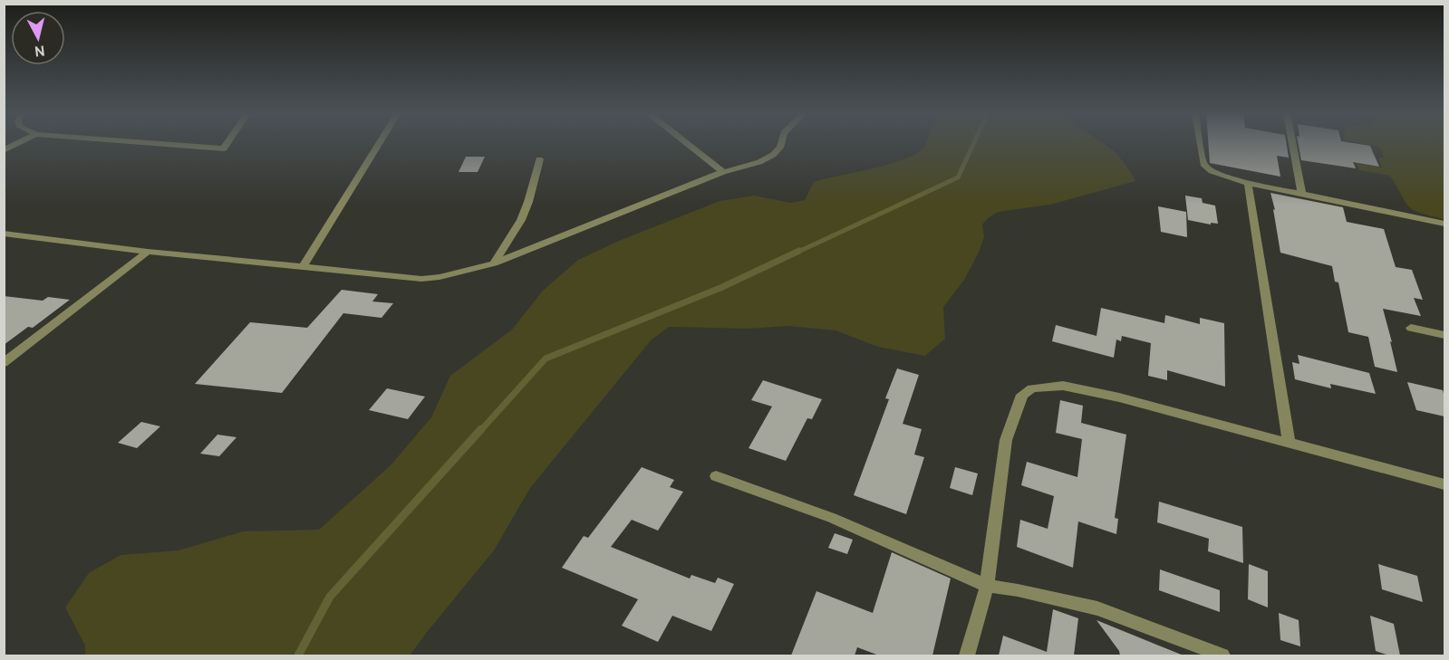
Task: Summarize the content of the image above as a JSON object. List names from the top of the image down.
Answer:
{
  "north": "bottom"
}
